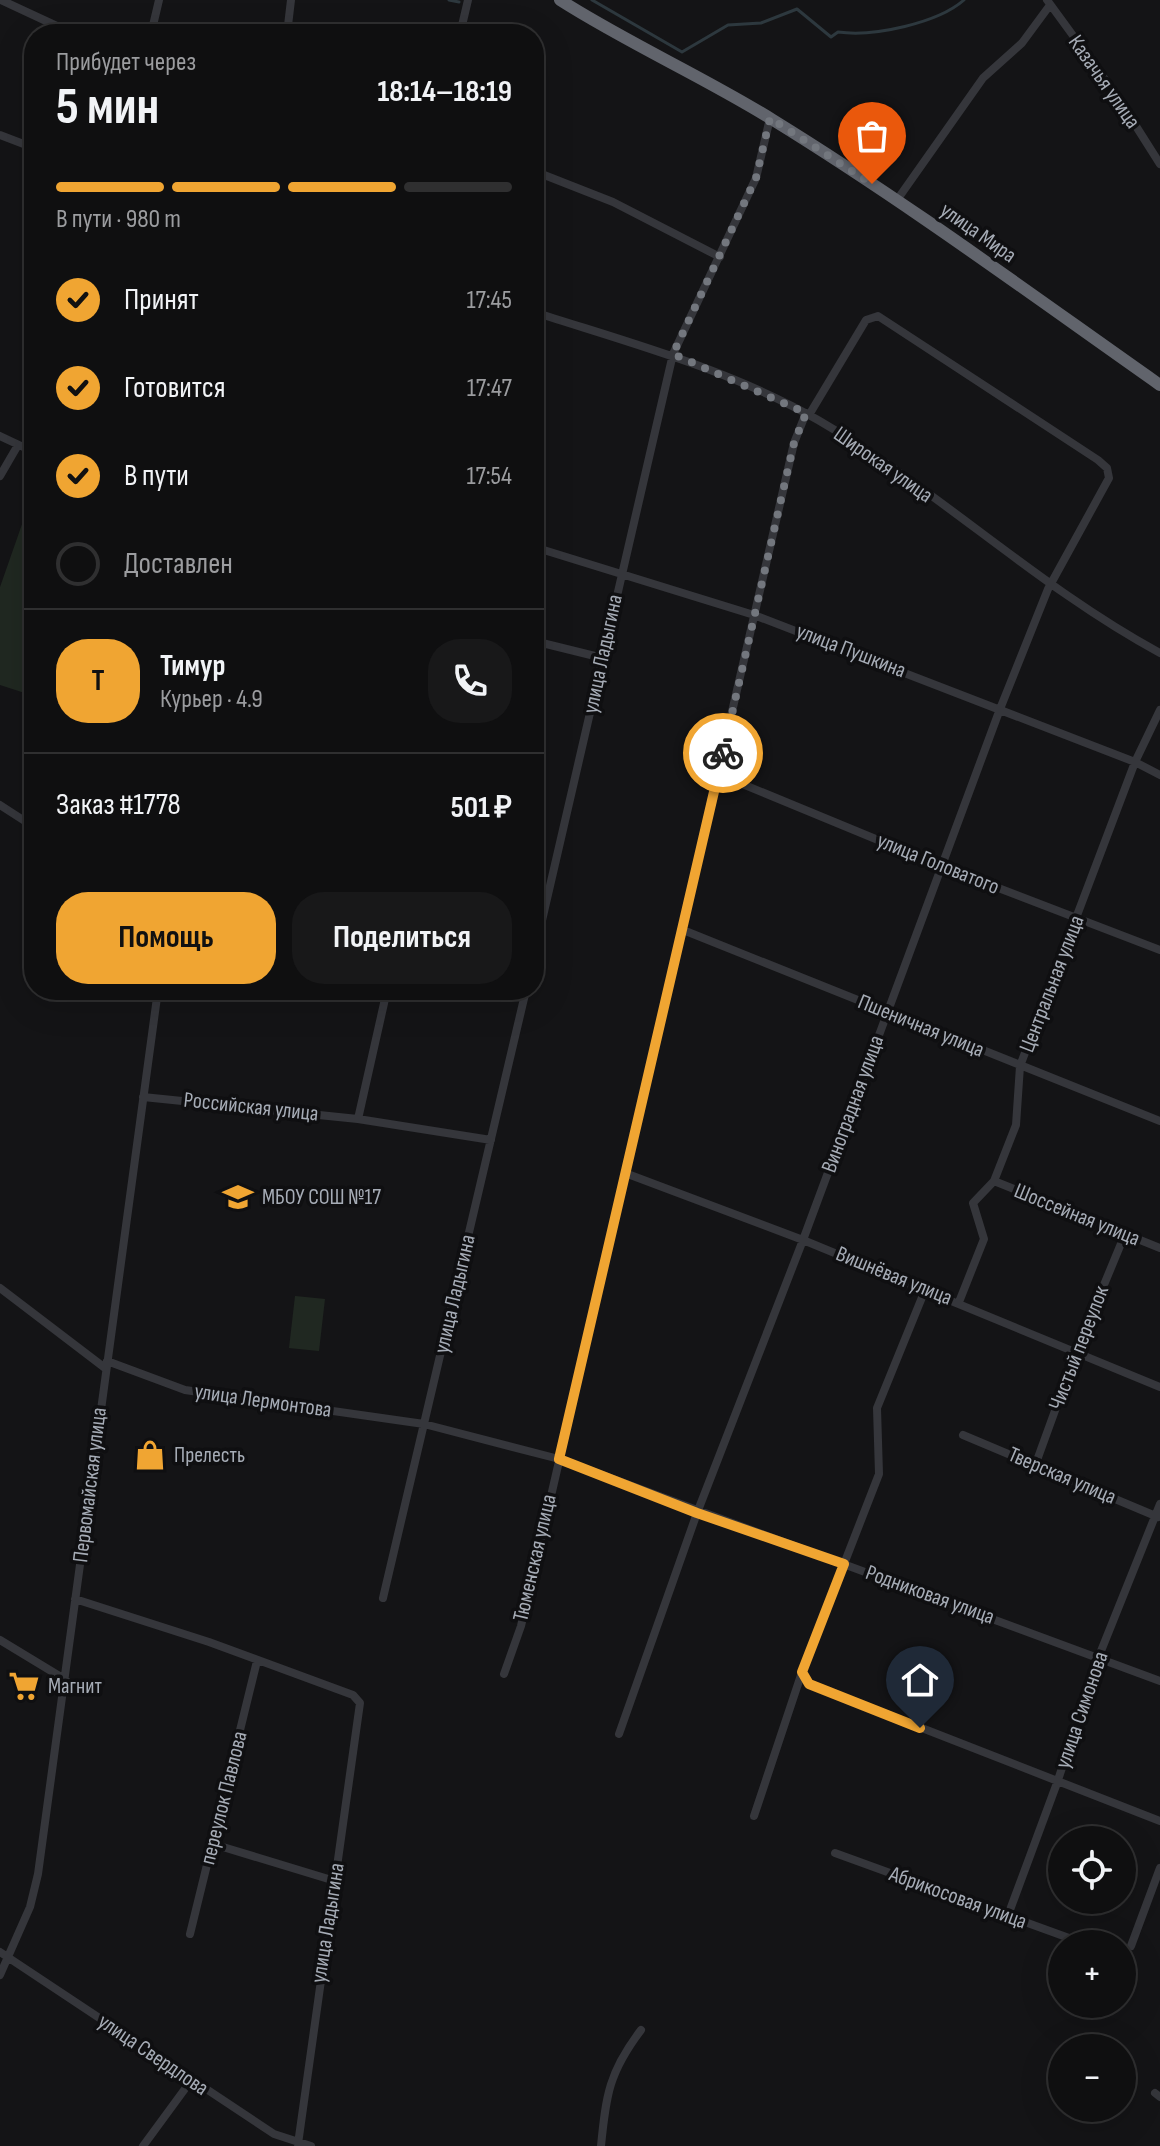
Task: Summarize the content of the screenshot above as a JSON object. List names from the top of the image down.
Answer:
{
  "streets": {
    "highway": ["улица Мира"],
    "street": [
      "Казачья улица",
      "Широкая улица",
      "улица Пушкина",
      "улица Ладыгина",
      "улица Головатого",
      "Центральная улица",
      "Пшеничная улица",
      "Виноградная улица",
      "Российская улица",
      "Шоссейная улица",
      "Вишнёвая улица",
      "Чистый переулок",
      "улица Лермонтова",
      "Тверская улица",
      "Первомайская улица",
      "Тюменская улица",
      "Родниковая улица",
      "улица Симонова",
      "переулок Павлова",
      "Абрикосовая улица",
      "улица Свердлова"
    ]
  },
  "crossings": [
    ["улица Мира", "улица Ладыгина"],
    ["Широкая улица", "улица Ладыгина"],
    ["Широкая улица", "Виноградная улица"],
    ["Широкая улица", "Тюменская улица"],
    ["улица Пушкина", "улица Ладыгина"],
    ["улица Пушкина", "Центральная улица"],
    ["улица Пушкина", "Виноградная улица"],
    ["улица Пушкина", "Тюменская улица"],
    ["улица Ладыгина", "Российская улица"],
    ["улица Ладыгина", "улица Лермонтова"],
    ["улица Ладыгина", "Родниковая улица"],
    ["улица Ладыгина", "переулок Павлова"],
    ["улица Ладыгина", "улица Свердлова"],
    ["улица Головатого", "Центральная улица"],
    ["улица Головатого", "Виноградная улица"],
    ["улица Головатого", "Тюменская улица"],
    ["Центральная улица", "Пшеничная улица"],
    ["Центральная улица", "Шоссейная улица"],
    ["Центральная улица", "Вишнёвая улица"],
    ["Пшеничная улица", "Виноградная улица"],
    ["Пшеничная улица", "Тюменская улица"],
    ["Виноградная улица", "Вишнёвая улица"],
    ["Виноградная улица", "Тюменская улица"],
    ["Виноградная улица", "Родниковая улица"],
    ["Российская улица", "Первомайская улица"],
    ["Шоссейная улица", "Чистый переулок"],
    ["Вишнёвая улица", "Чистый переулок"],
    ["Вишнёвая улица", "Тюменская улица"],
    ["Чистый переулок", "Тверская улица"],
    ["улица Лермонтова", "Первомайская улица"],
    ["улица Лермонтова", "Родниковая улица"],
    ["Тверская улица", "улица Симонова"],
    ["Первомайская улица", "улица Свердлова"],
    ["Тюменская улица", "Родниковая улица"],
    ["Родниковая улица", "улица Симонова"],
    ["улица Симонова", "Абрикосовая улица"]
  ],
  "places": {
    "school or university": ["МБОУ СОШ №17"],
    "shop": ["Прелесть"],
    "supermarket": ["Магнит"]
  },
  "page": {
    "heading": ["5 мин", "Прибудет через", "18:14–18:19"],
    "panel": [
      "Тимур",
      "Курьер · 4.9",
      "Заказ #1778",
      "501 ₽"
    ],
    "bar": "В пути · 980 m",
    "list": [
      ["Принят", "17:45"],
      ["Готовится", "17:47"],
      ["В пути", "17:54"],
      "Доставлен"
    ],
    "round": "Т",
    "buttons": ["Помощь", "Поделиться"],
    "map_buttons": ["+", "−"]
  }
}
